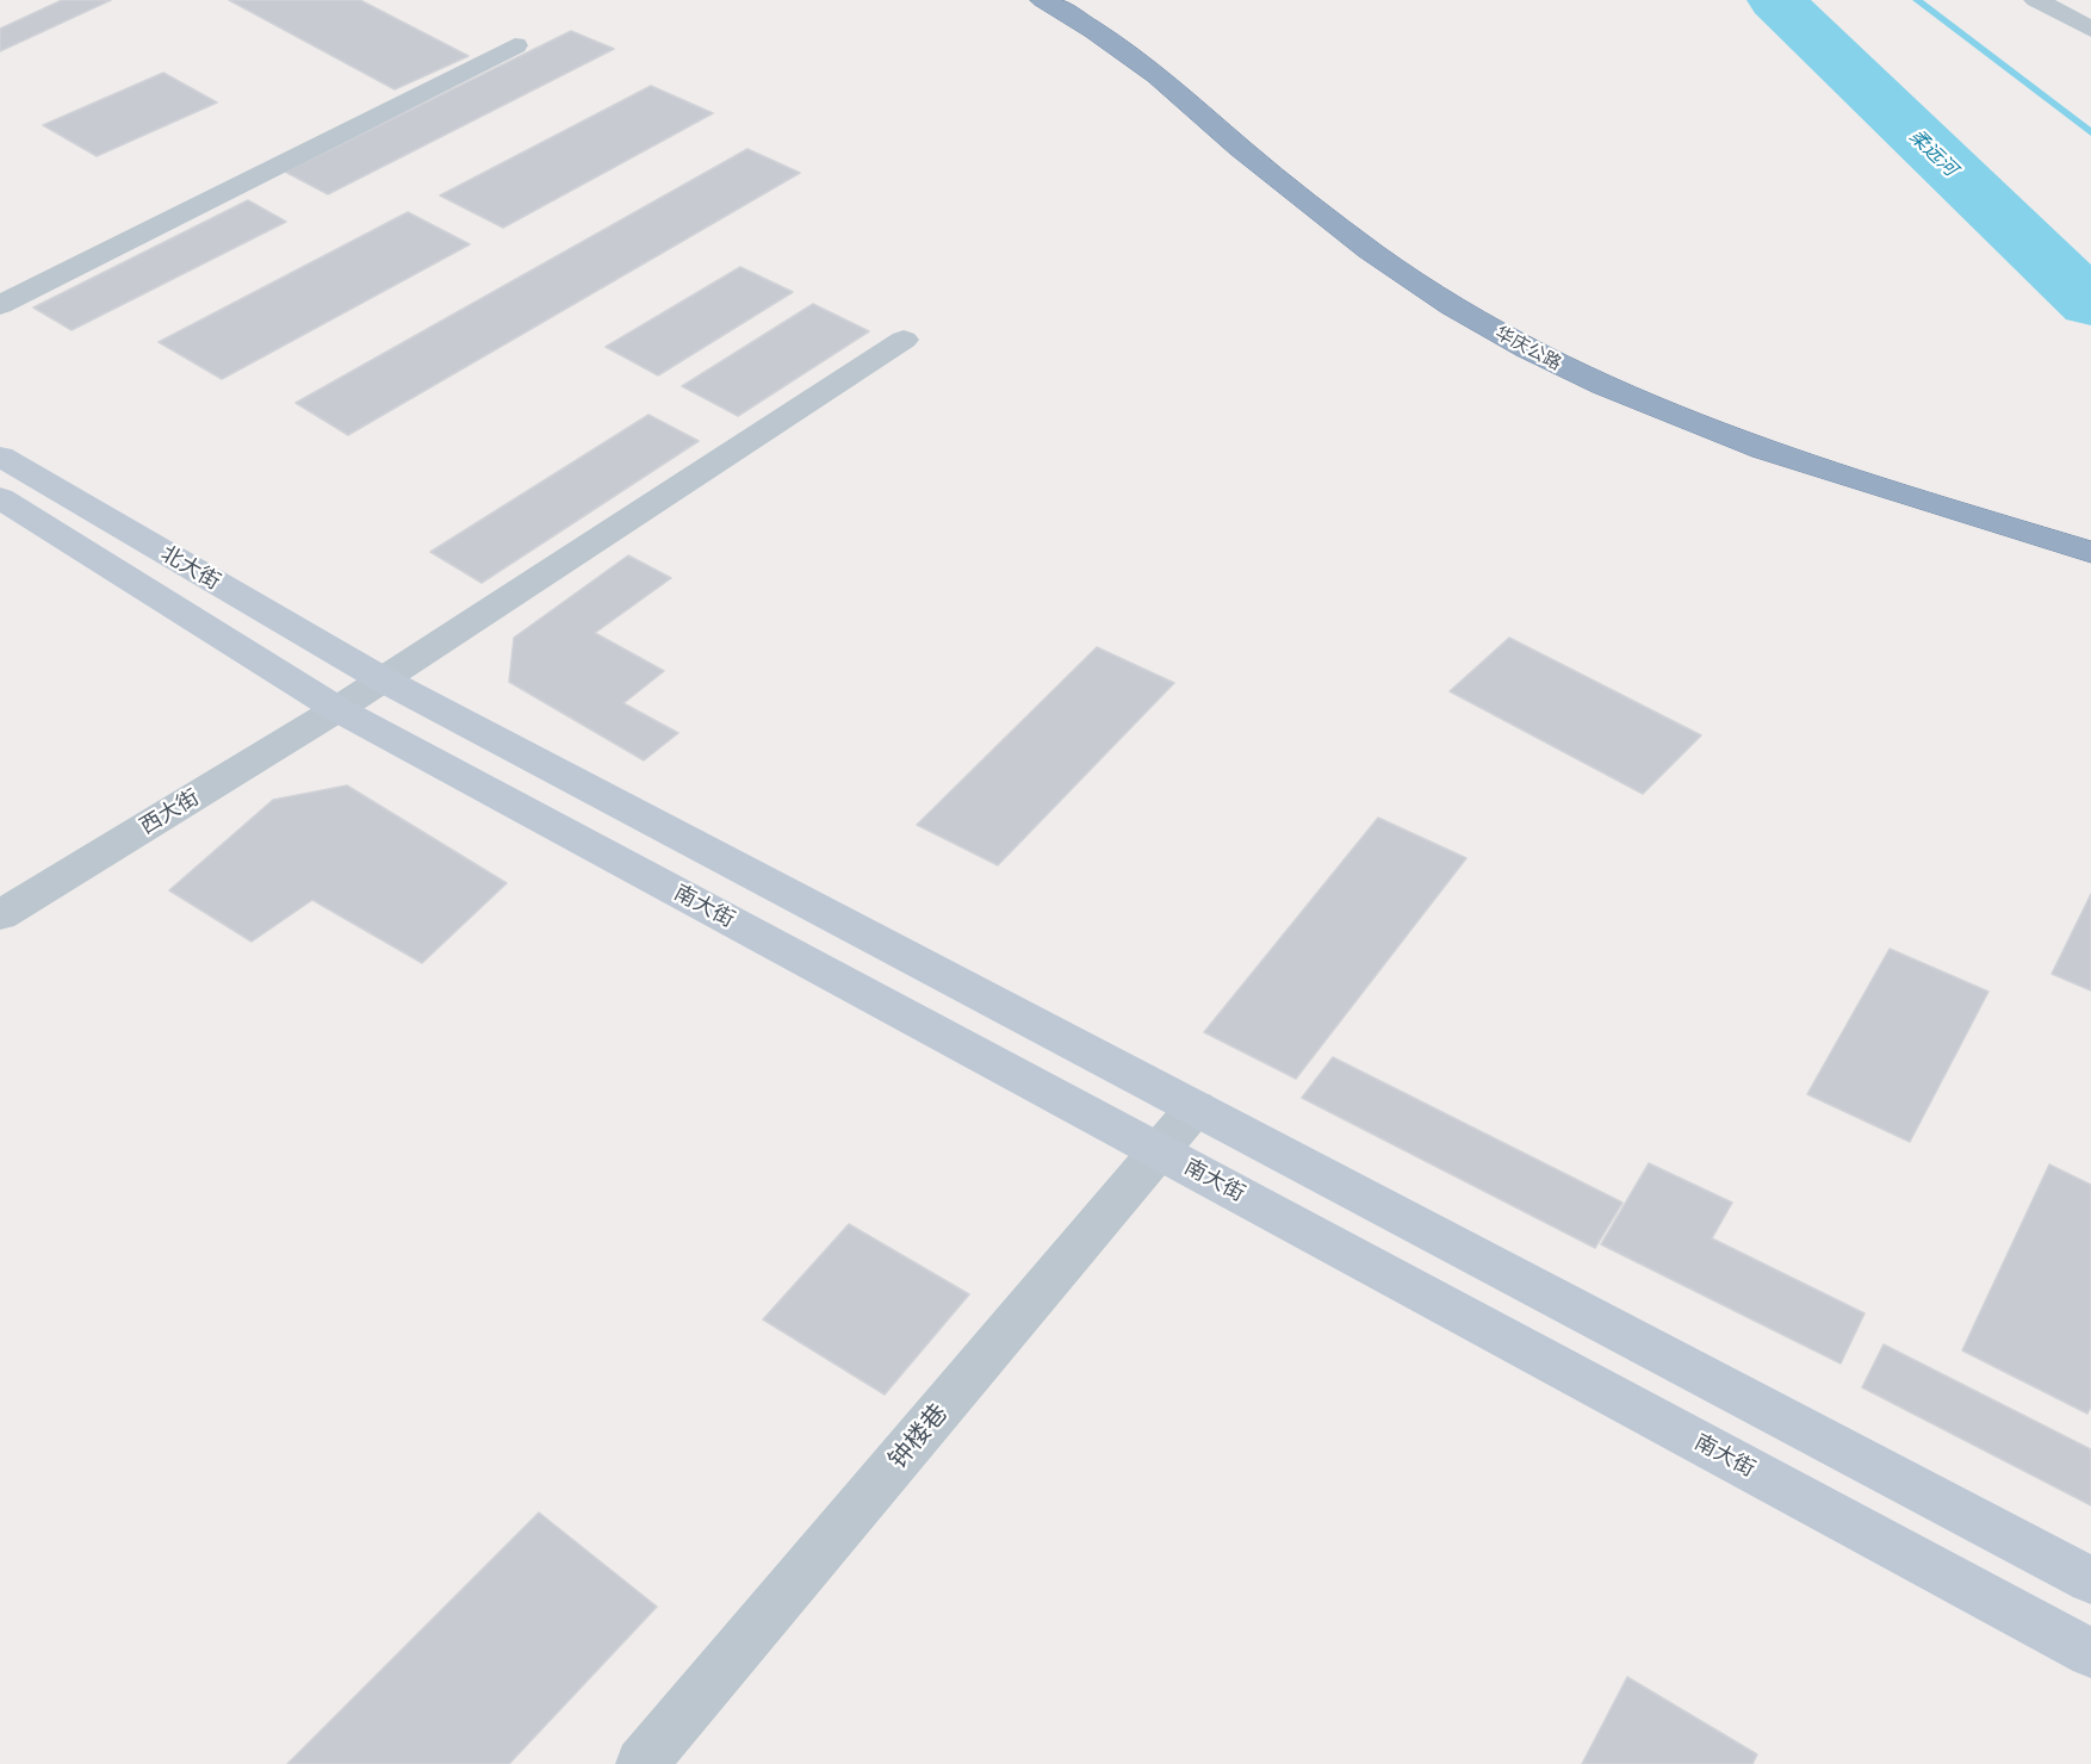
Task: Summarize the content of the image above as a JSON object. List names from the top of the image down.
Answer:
{
  "streets": {
    "highway": ["华庆公路"],
    "main road": ["北大街", "南大街"],
    "street": ["西大街", "钟楼巷"]
  },
  "crossings": [
    ["北大街", "西大街"],
    ["北大街", "南大街"],
    ["西大街", "南大街"],
    ["南大街", "钟楼巷"]
  ],
  "water": ["柔远河"]
}
